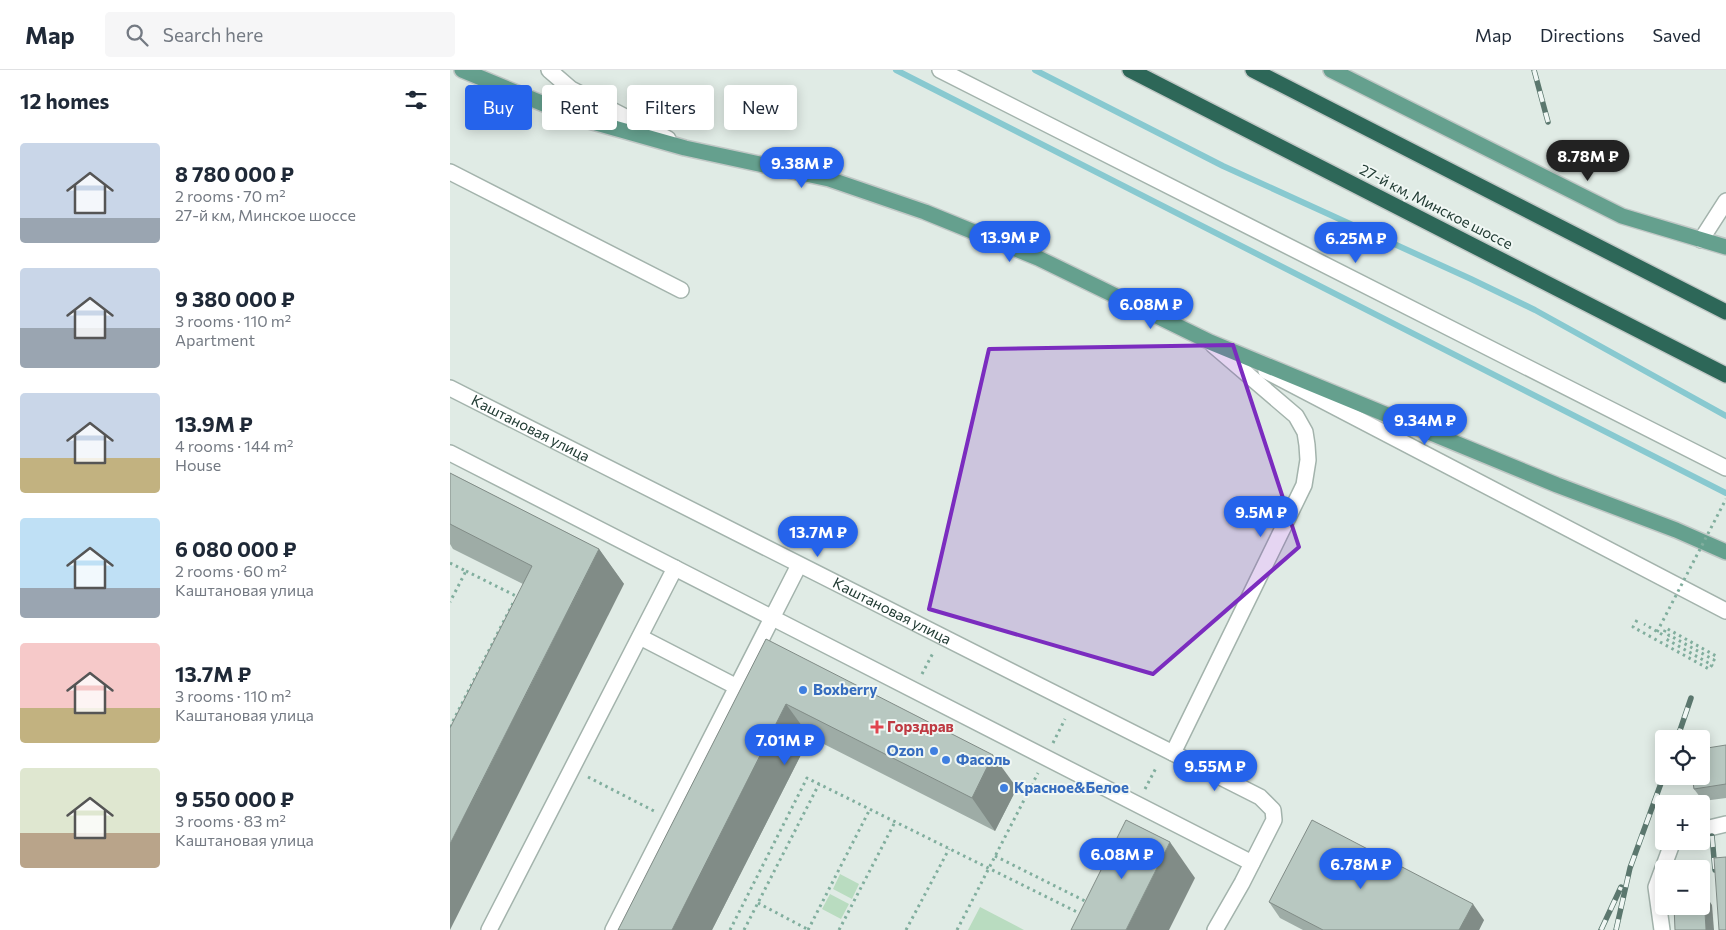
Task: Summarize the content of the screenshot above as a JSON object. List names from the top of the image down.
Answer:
{
  "streets": {
    "highway": ["27-й км, Минское шоссе"],
    "street": ["Каштановая улица"]
  },
  "places": {
    "other": [
      "Boxberry",
      "Ozon",
      "Фасоль",
      "Красное&Белое"
    ],
    "health": ["Горздрав"]
  },
  "page": {
    "header": "Map",
    "search": "Search here",
    "nav": ["Map", "Directions", "Saved"],
    "heading": "12 homes",
    "chip": [
      "Buy",
      "Rent",
      "Filters",
      "New"
    ],
    "list": [
      {
        "name": "8 780 000 ₽",
        "note": "2 rooms · 70 m² · 27-й км, Минское шоссе"
      },
      {
        "name": "9 380 000 ₽",
        "note": "3 rooms · 110 m² · Apartment"
      },
      {
        "name": "13.9M ₽",
        "note": "4 rooms · 144 m² · House"
      },
      {
        "name": "6 080 000 ₽",
        "note": "2 rooms · 60 m² · Каштановая улица"
      },
      {
        "name": "13.7M ₽",
        "note": "3 rooms · 110 m² · Каштановая улица"
      },
      {
        "name": "9 550 000 ₽",
        "note": "3 rooms · 83 m² · Каштановая улица"
      }
    ],
    "price": [
      "8.78M ₽",
      "9.38M ₽",
      "13.9M ₽",
      "6.25M ₽",
      "6.08M ₽",
      "9.34M ₽",
      "9.5M ₽",
      "13.7M ₽",
      "7.01M ₽",
      "9.55M ₽",
      "6.08M ₽",
      "6.78M ₽"
    ],
    "map_buttons": ["+", "−"]
  }
}
